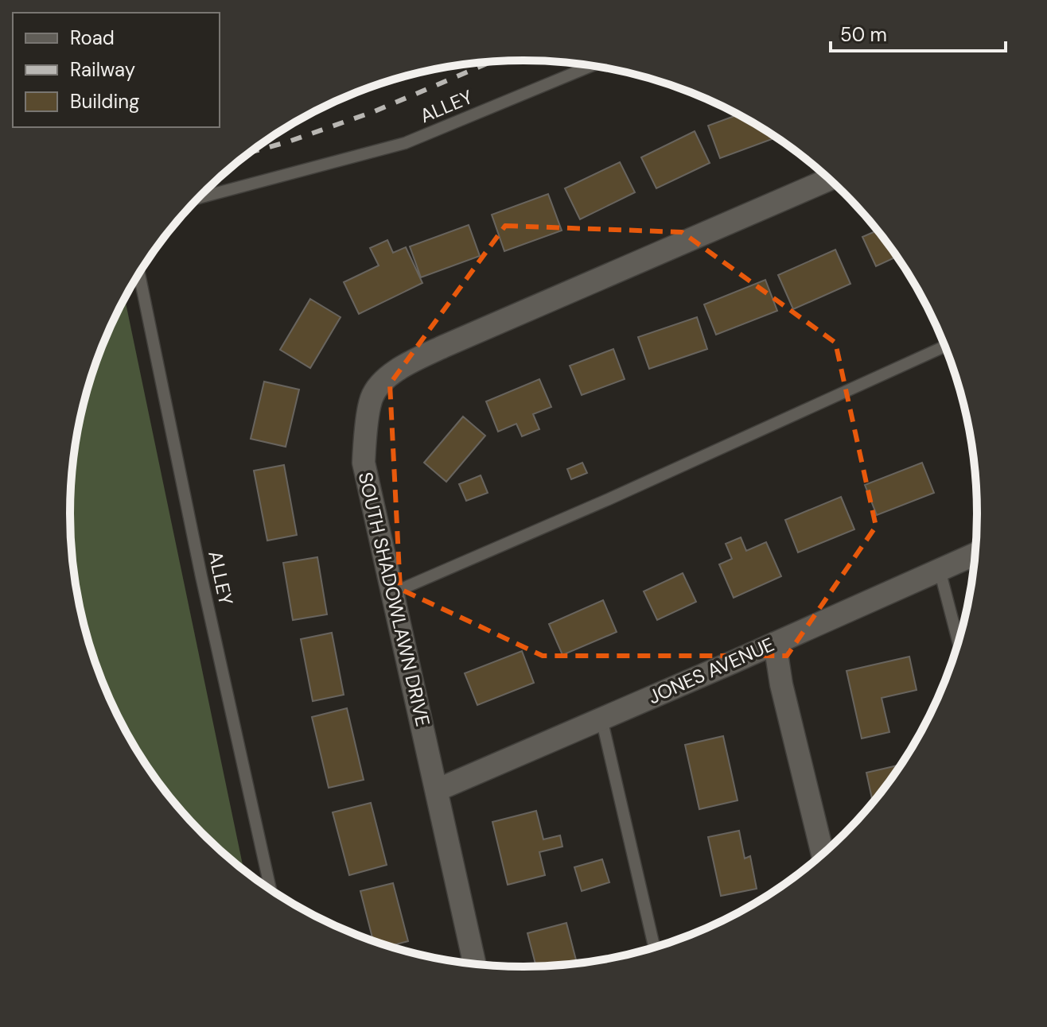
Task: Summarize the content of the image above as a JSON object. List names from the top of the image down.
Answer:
{
  "streets": {
    "street": ["SOUTH SHADOWLAWN DRIVE", "JONES AVENUE"],
    "lane": ["ALLEY"]
  },
  "crossings": [
    ["SOUTH SHADOWLAWN DRIVE", "JONES AVENUE"]
  ],
  "legend": ["Road", "Railway", "Building"],
  "scale_bar": "50 m"
}
